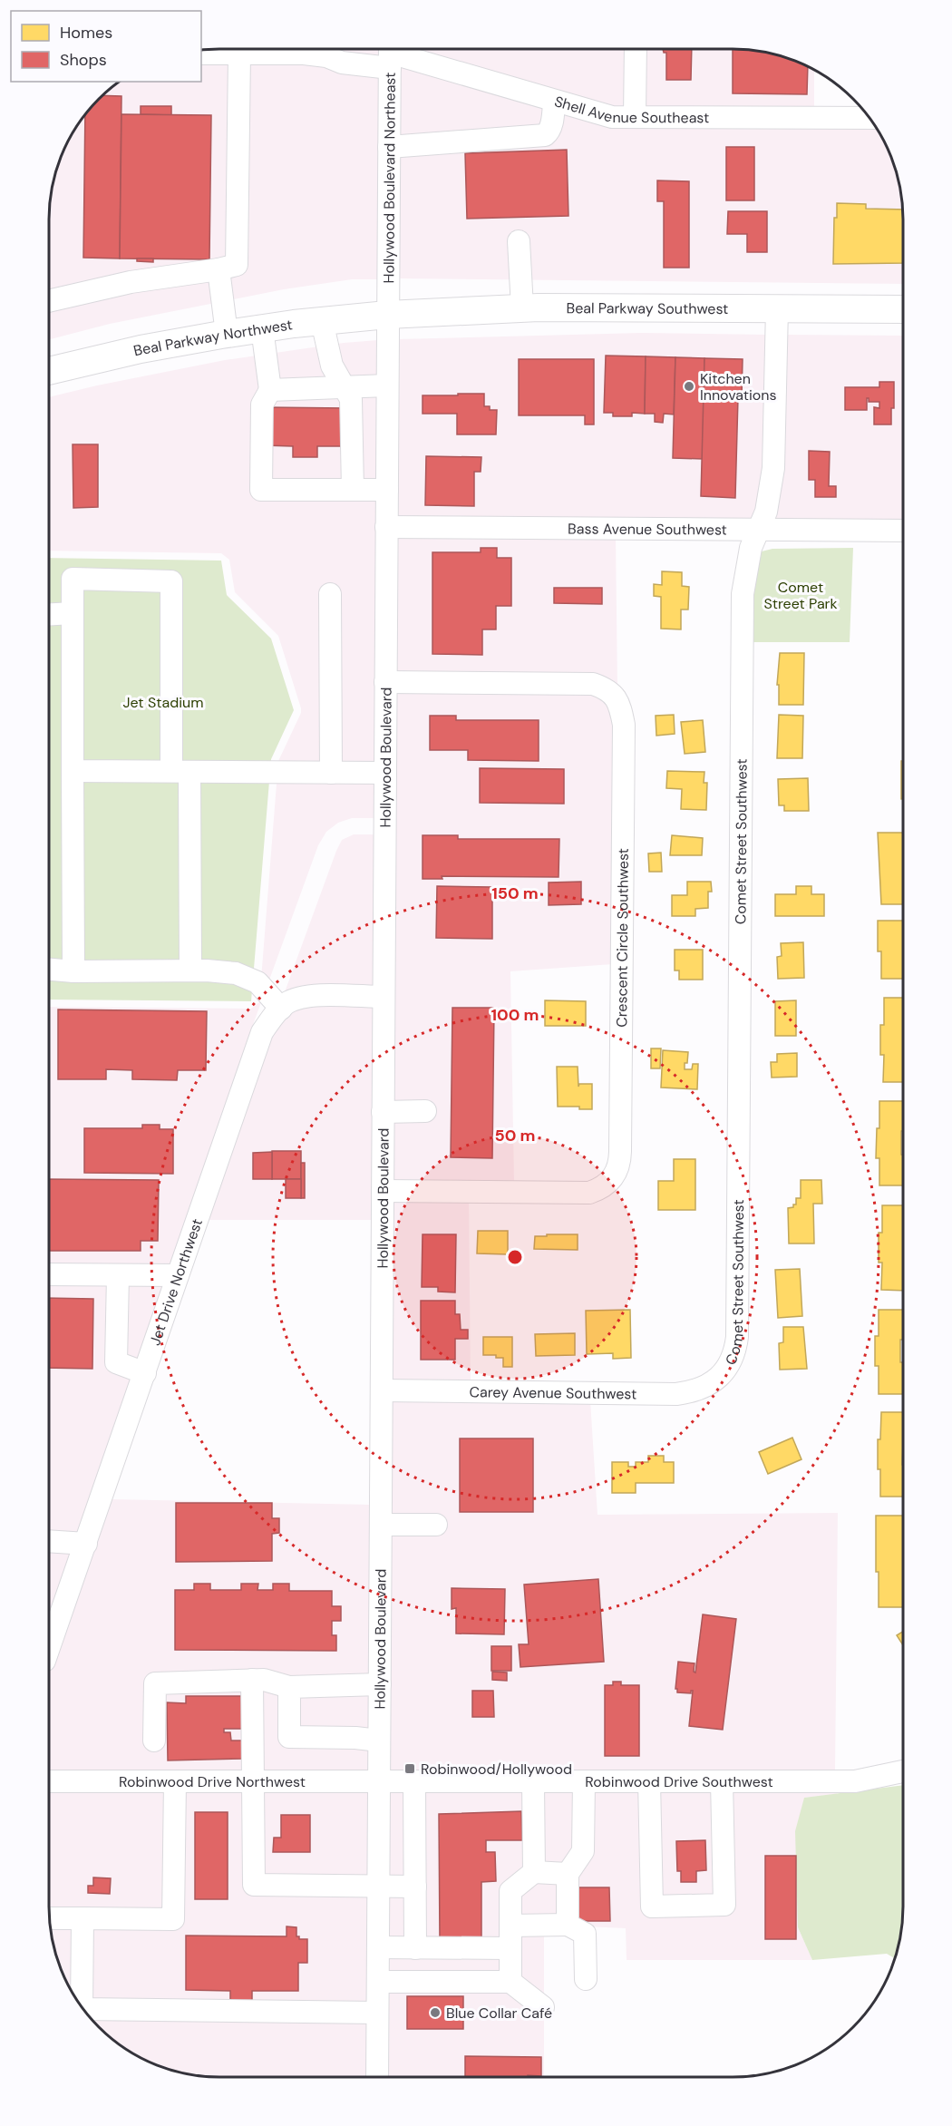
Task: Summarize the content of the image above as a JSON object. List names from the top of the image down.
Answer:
{
  "streets": {
    "main road": ["Beal Parkway Southwest", "Beal Parkway Northwest"],
    "street": [
      "Shell Avenue Southeast",
      "Hollywood Boulevard Northeast",
      "Bass Avenue Southwest",
      "Hollywood Boulevard",
      "Comet Street Southwest",
      "Crescent Circle Southwest",
      "Jet Drive Northwest",
      "Carey Avenue Southwest",
      "Robinwood Drive Northwest",
      "Robinwood Drive Southwest"
    ]
  },
  "crossings": [
    ["Shell Avenue Southeast", "Hollywood Boulevard Northeast"],
    ["Hollywood Boulevard Northeast", "Beal Parkway Southwest"],
    ["Hollywood Boulevard Northeast", "Beal Parkway Northwest"],
    ["Hollywood Boulevard Northeast", "Hollywood Boulevard"],
    ["Beal Parkway Southwest", "Beal Parkway Northwest"],
    ["Beal Parkway Southwest", "Hollywood Boulevard"],
    ["Beal Parkway Southwest", "Comet Street Southwest"],
    ["Beal Parkway Northwest", "Hollywood Boulevard"],
    ["Bass Avenue Southwest", "Hollywood Boulevard"],
    ["Bass Avenue Southwest", "Comet Street Southwest"],
    ["Hollywood Boulevard", "Crescent Circle Southwest"],
    ["Hollywood Boulevard", "Jet Drive Northwest"],
    ["Hollywood Boulevard", "Carey Avenue Southwest"],
    ["Hollywood Boulevard", "Robinwood Drive Northwest"],
    ["Hollywood Boulevard", "Robinwood Drive Southwest"],
    ["Comet Street Southwest", "Carey Avenue Southwest"],
    ["Robinwood Drive Northwest", "Robinwood Drive Southwest"]
  ],
  "parks": ["Comet Street Park", "Jet Stadium"],
  "places": {
    "other": ["Kitchen Innovations", "Blue Collar Café"],
    "transit": ["Robinwood/Hollywood"]
  },
  "legend": ["Homes", "Shops"],
  "rings": ["150 m", "100 m", "50 m"]
}
